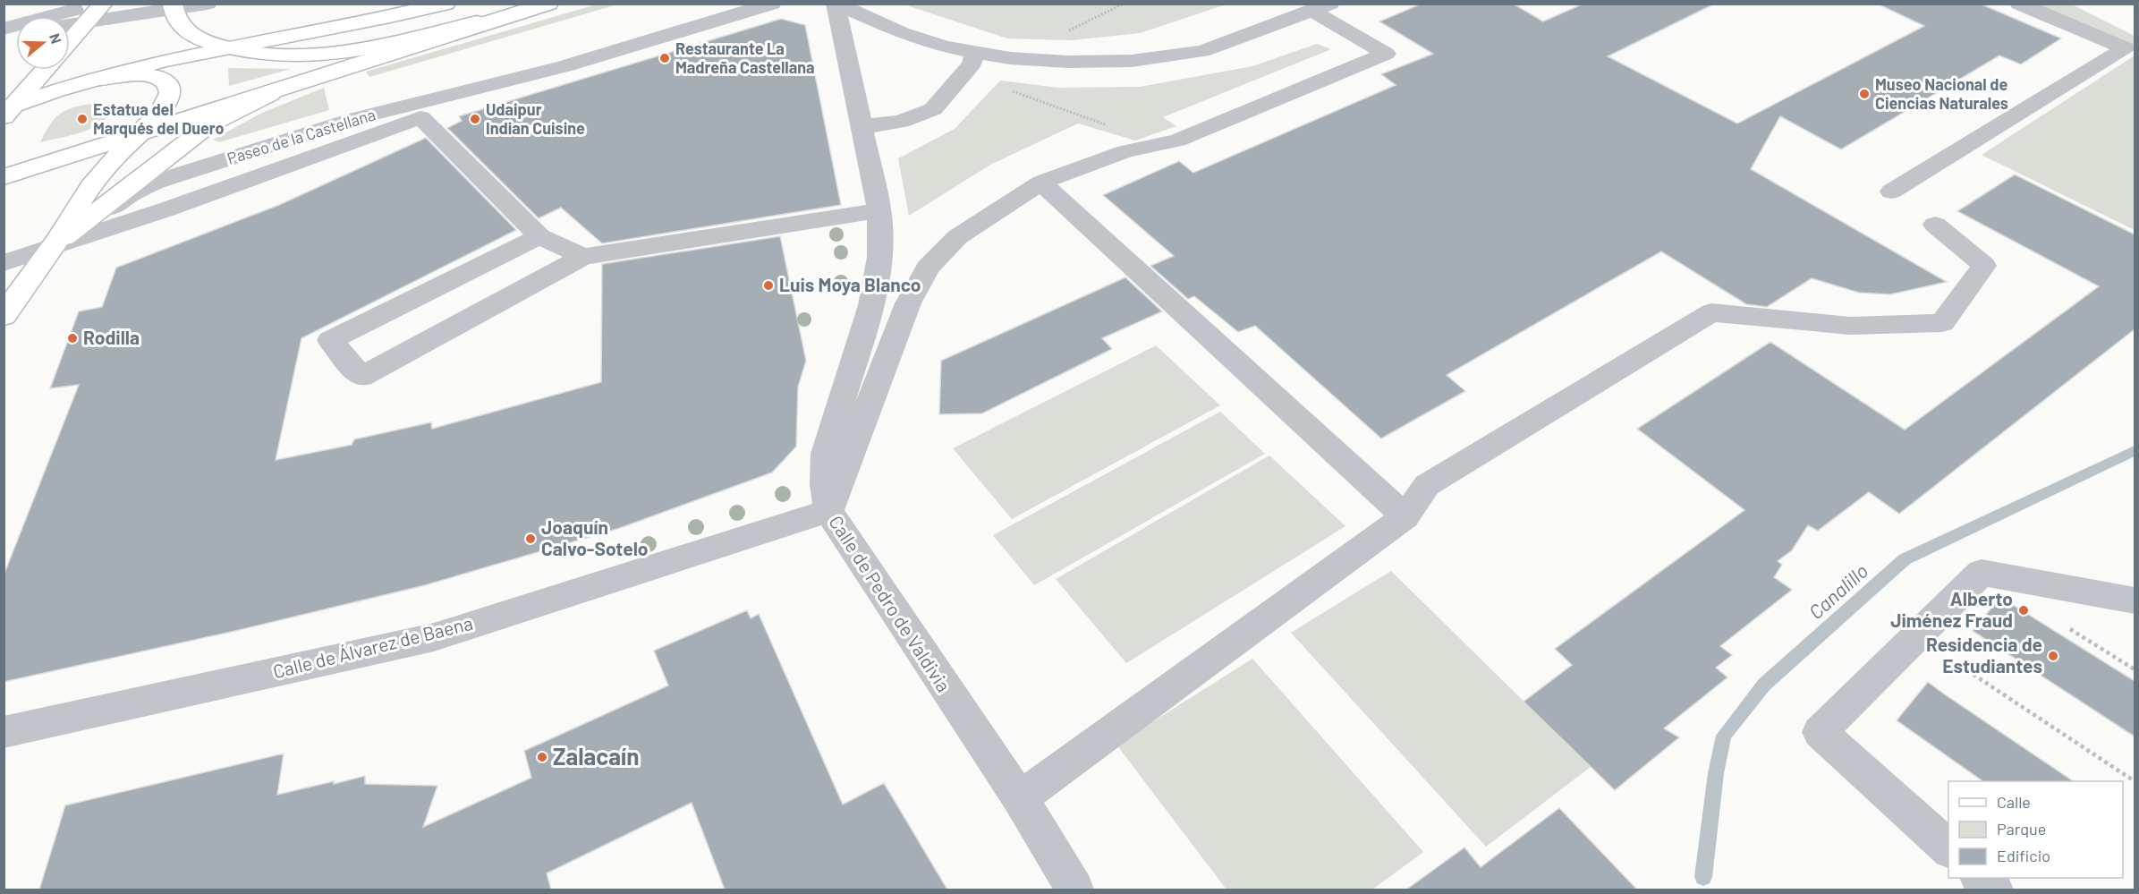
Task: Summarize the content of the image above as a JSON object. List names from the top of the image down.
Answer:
{
  "streets": {
    "street": ["Paseo de la Castellana", "Calle de Pedro de Valdivia", "Calle de Álvarez de Baena"]
  },
  "crossings": [
    ["Calle de Pedro de Valdivia", "Calle de Álvarez de Baena"]
  ],
  "water": ["Canalillo"],
  "places": [
    "Restaurante La Madreña Castellana",
    "Museo Nacional de Ciencias Naturales",
    "Estatua del Marqués del Duero",
    "Udaipur Indian Cuisine",
    "Luis Moya Blanco",
    "Rodilla",
    "Joaquín Calvo-Sotelo",
    "Alberto Jiménez Fraud",
    "Residencia de Estudiantes",
    "Zalacaín"
  ],
  "legend": ["Calle", "Parque", "Edificio"],
  "north": "right"
}
